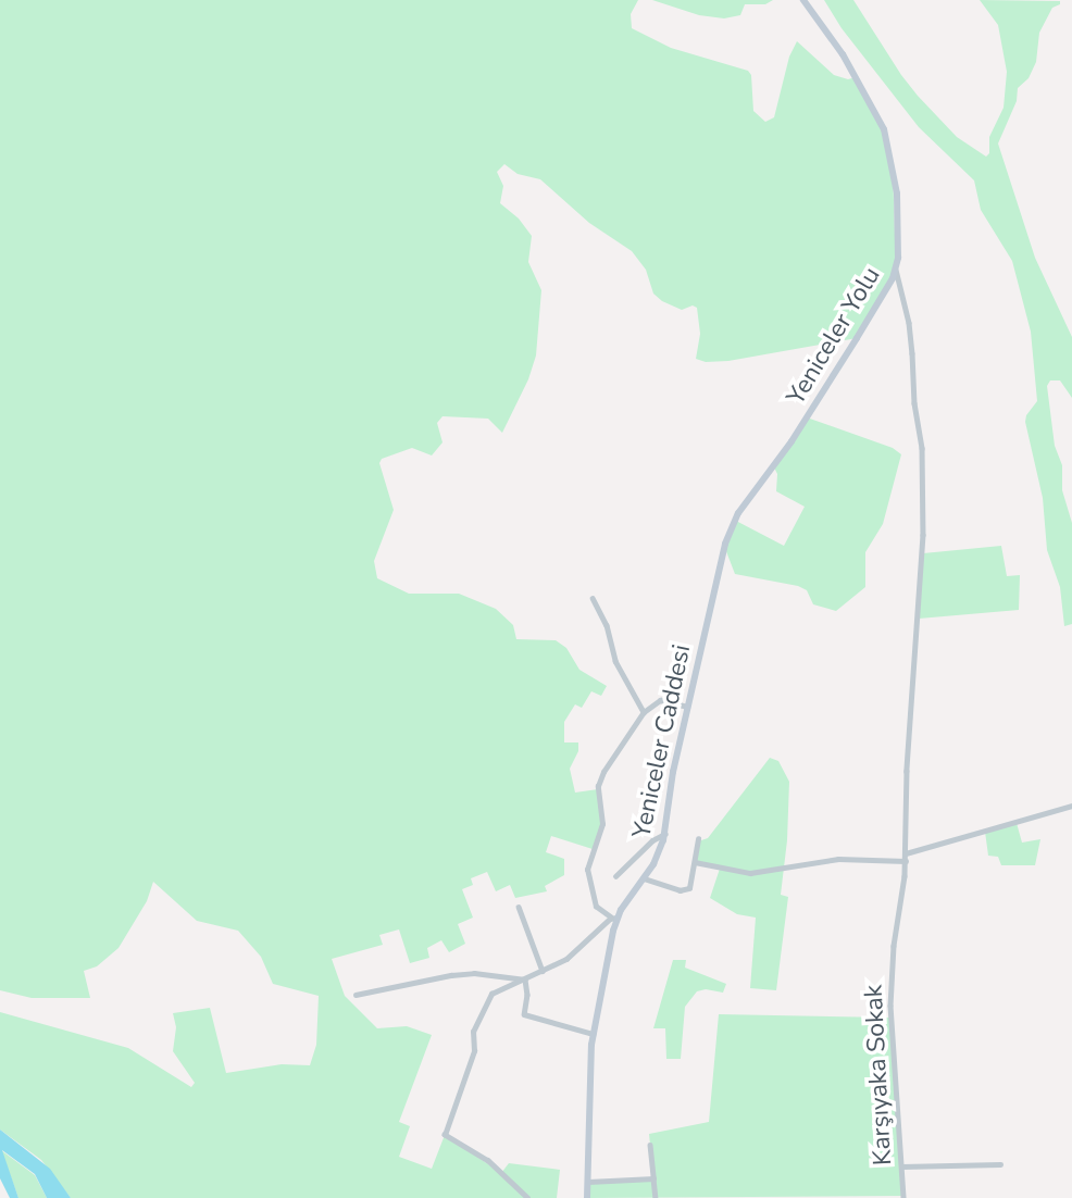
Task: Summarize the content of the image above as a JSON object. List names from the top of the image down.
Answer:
{
  "streets": {
    "street": ["Yeniceler Yolu", "Yeniceler Caddesi", "Karşıyaka Sokak"]
  },
  "crossings": [
    ["Yeniceler Yolu", "Yeniceler Caddesi"],
    ["Yeniceler Yolu", "Karşıyaka Sokak"]
  ]
}
